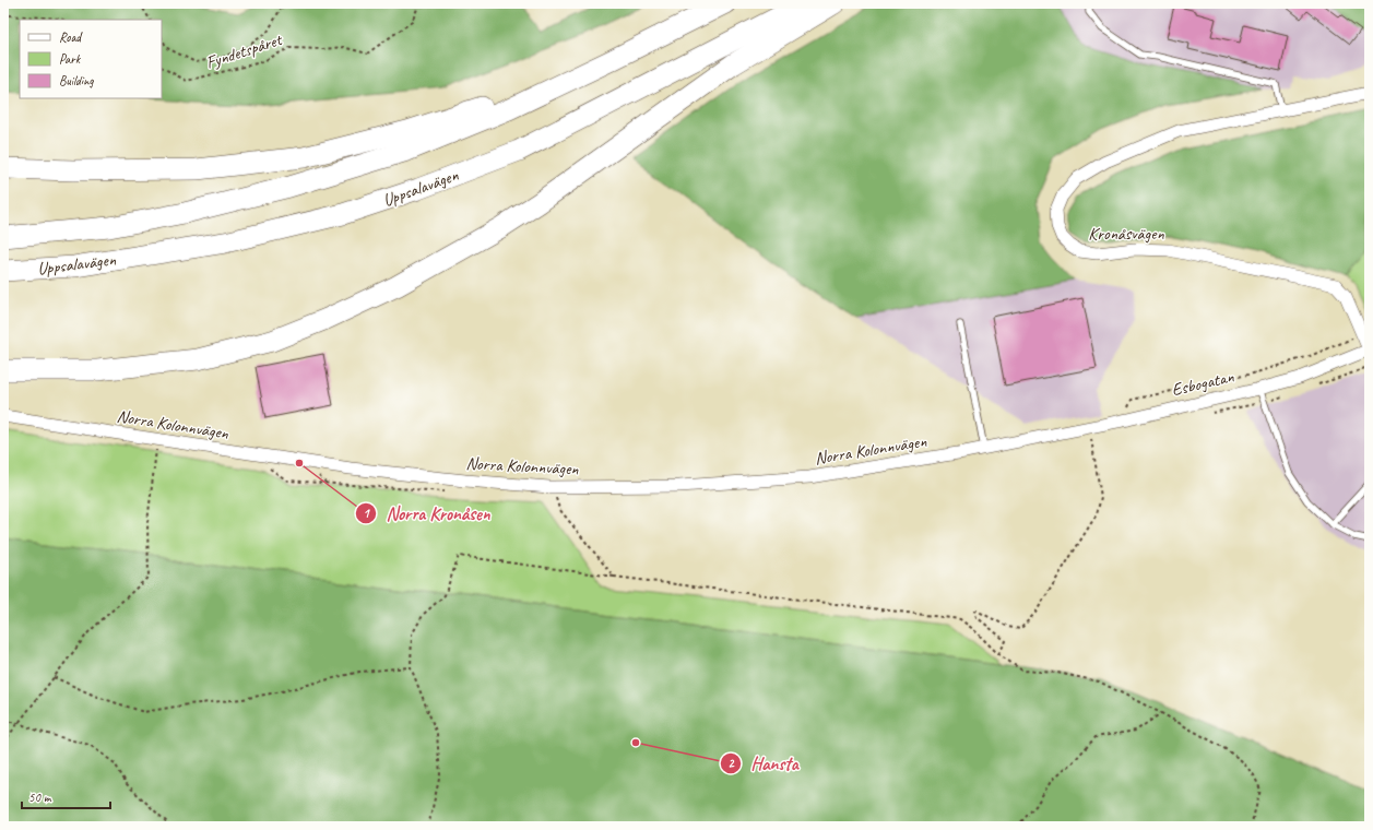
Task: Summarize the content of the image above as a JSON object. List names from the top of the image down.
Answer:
{
  "streets": {
    "highway": ["Uppsalavägen"],
    "street": ["Kronåsvägen", "Esbogatan", "Norra Kolonnvägen"],
    "path": ["Fyndetspåret"]
  },
  "crossings": [
    ["Kronåsvägen", "Esbogatan"],
    ["Esbogatan", "Norra Kolonnvägen"]
  ],
  "places": ["Norra Kronåsen", "Hansta"],
  "legend": ["Road", "Park", "Building"],
  "scale_bar": "50 m"
}
